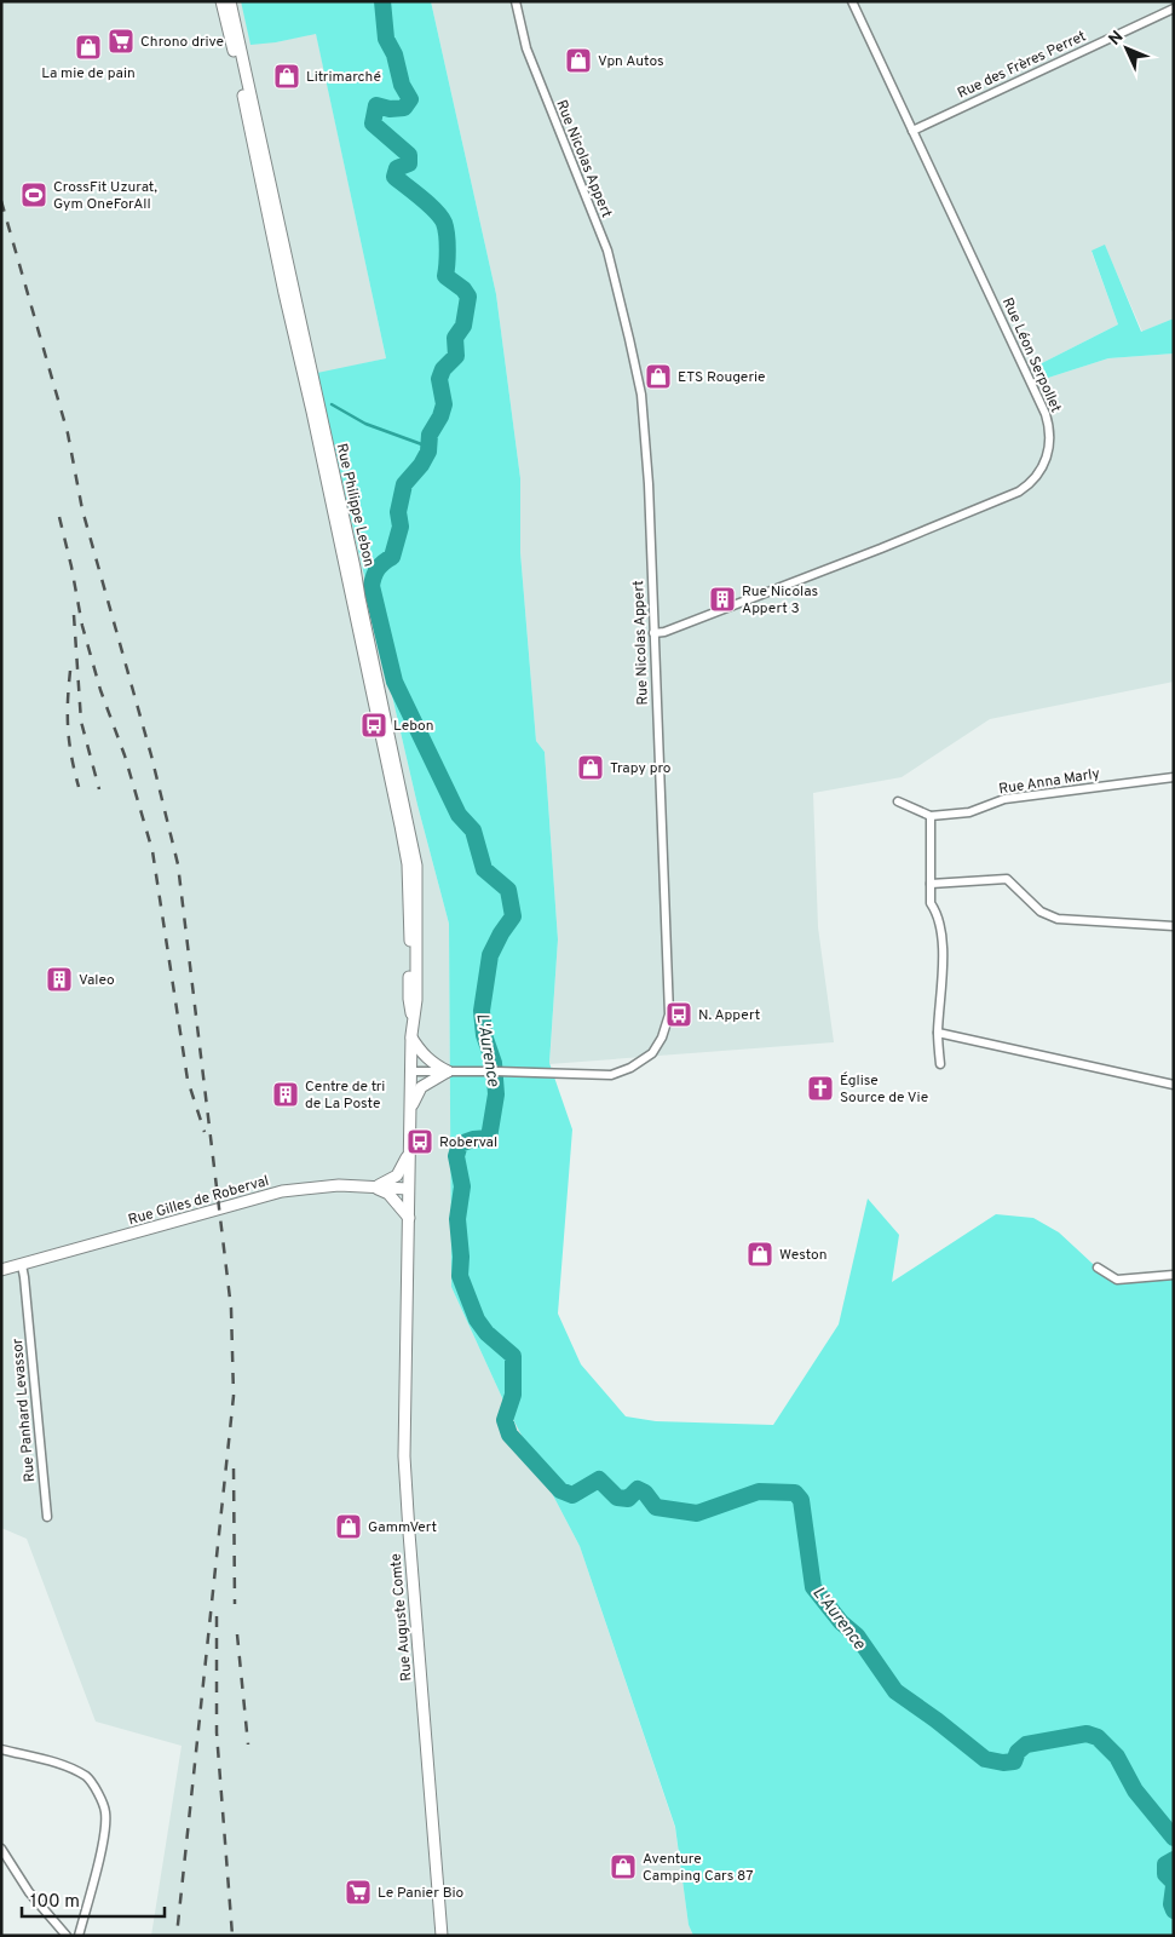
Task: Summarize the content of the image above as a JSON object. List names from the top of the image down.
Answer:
{
  "streets": {
    "street": [
      "Rue des Frères Perret",
      "Rue Nicolas Appert",
      "Rue Léon Serpollet",
      "Rue Philippe Lebon",
      "Rue Anna Marly",
      "Rue Gilles de Roberval",
      "Rue Panhard Levassor",
      "Rue Auguste Comte"
    ]
  },
  "crossings": [
    ["Rue des Frères Perret", "Rue Léon Serpollet"],
    ["Rue Nicolas Appert", "Rue Léon Serpollet"],
    ["Rue Nicolas Appert", "Rue Philippe Lebon"],
    ["Rue Philippe Lebon", "Rue Gilles de Roberval"],
    ["Rue Philippe Lebon", "Rue Auguste Comte"],
    ["Rue Gilles de Roberval", "Rue Panhard Levassor"],
    ["Rue Gilles de Roberval", "Rue Auguste Comte"]
  ],
  "water": ["L'Aurence"],
  "places": {
    "supermarket": ["Chrono drive", "Le Panier Bio"],
    "shop": [
      "La mie de pain",
      "Vpn Autos",
      "Litrimarché",
      "ETS Rougerie",
      "Trapy pro",
      "Weston",
      "GammVert",
      "Aventure Camping Cars 87"
    ],
    "sports": ["CrossFit Uzurat, Gym OneForAll"],
    "building": ["Rue Nicolas Appert 3", "Valeo", "Centre de tri de La Poste"],
    "bus stop": ["Lebon", "N. Appert", "Roberval"],
    "church": ["Église Source de Vie"]
  },
  "scale_bar": "100 m",
  "north": "top left"
}
